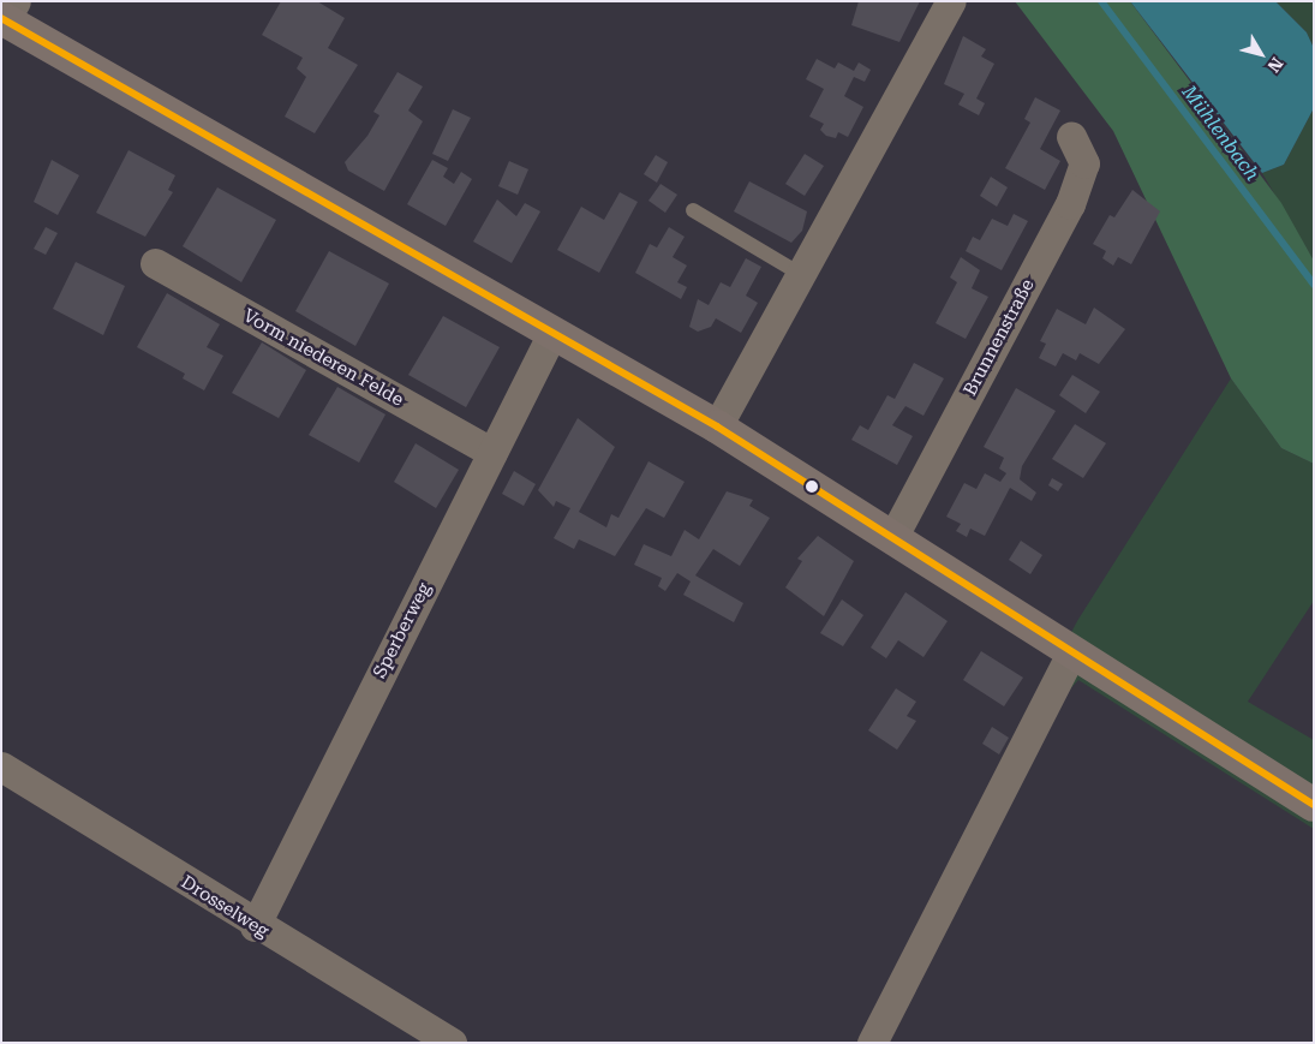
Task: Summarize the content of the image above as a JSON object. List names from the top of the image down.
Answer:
{
  "streets": {
    "street": [
      "Brunnenstraße",
      "Vorm niederen Felde",
      "Sperberweg",
      "Drosselweg"
    ]
  },
  "crossings": [
    ["Vorm niederen Felde", "Sperberweg"],
    ["Sperberweg", "Drosselweg"]
  ],
  "water": ["Mühlenbach"],
  "north": "bottom right"
}
